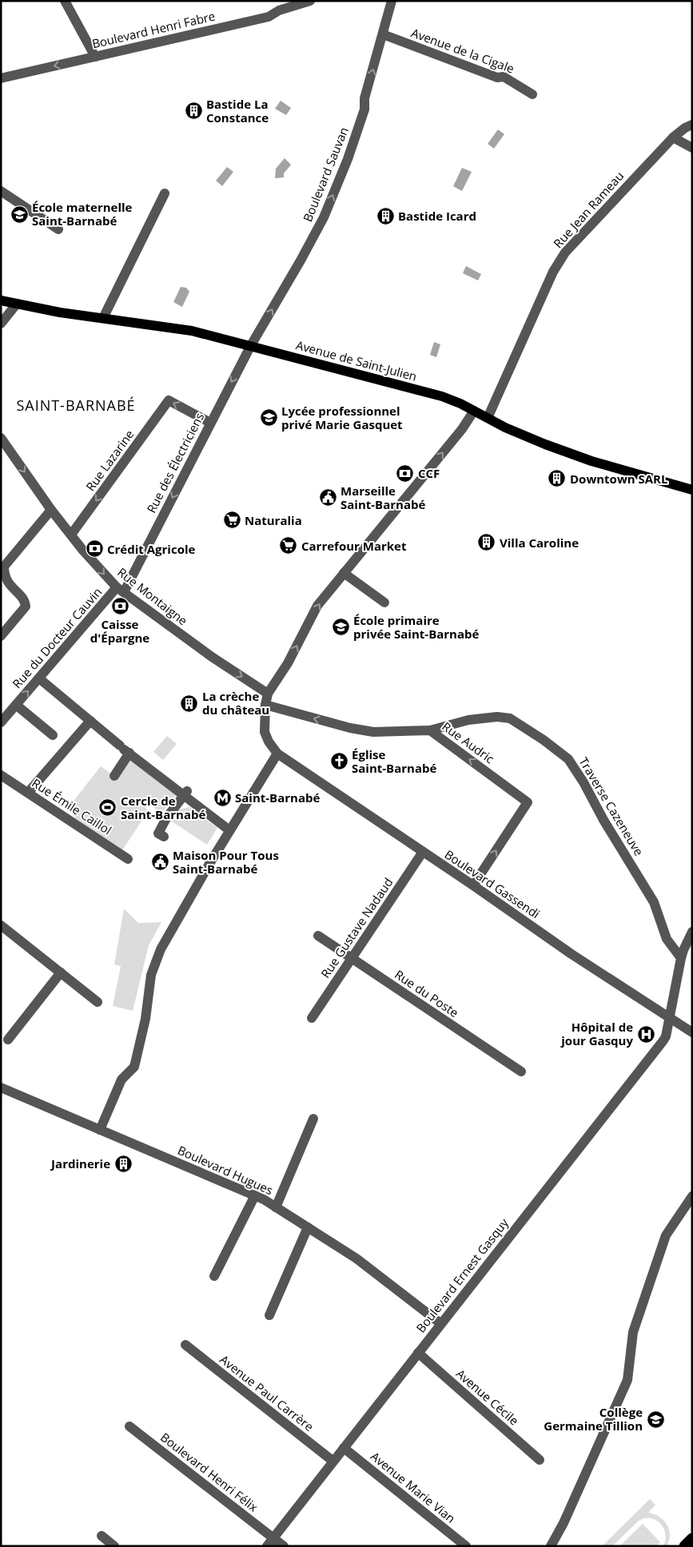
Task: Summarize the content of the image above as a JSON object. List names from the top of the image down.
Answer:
{
  "streets": {
    "main road": ["Avenue de Saint-Julien"],
    "street": [
      "Boulevard Henri Fabre",
      "Avenue de la Cigale",
      "Boulevard Sauvan",
      "Rue Jean Rameau",
      "Rue Lazarine",
      "Rue des Électriciens",
      "Rue Montaigne",
      "Rue du Docteur Cauvin",
      "Rue Audric",
      "Rue Émile Caillol",
      "Traverse Cazeneuve",
      "Boulevard Gassendi",
      "Rue Gustave Nadaud",
      "Rue du Poste",
      "Boulevard Hugues",
      "Boulevard Ernest Gasquy",
      "Avenue Paul Carrère",
      "Avenue Cécile",
      "Boulevard Henri Félix",
      "Avenue Marie Vian"
    ]
  },
  "crossings": [
    ["Avenue de la Cigale", "Boulevard Sauvan"],
    ["Boulevard Sauvan", "Avenue de Saint-Julien"],
    ["Boulevard Sauvan", "Rue des Électriciens"],
    ["Rue Jean Rameau", "Avenue de Saint-Julien"],
    ["Avenue de Saint-Julien", "Rue des Électriciens"],
    ["Rue Lazarine", "Rue des Électriciens"],
    ["Rue Lazarine", "Rue Montaigne"],
    ["Rue des Électriciens", "Rue Montaigne"],
    ["Rue des Électriciens", "Rue du Docteur Cauvin"],
    ["Rue Montaigne", "Rue du Docteur Cauvin"],
    ["Rue Audric", "Traverse Cazeneuve"],
    ["Rue Audric", "Boulevard Gassendi"],
    ["Traverse Cazeneuve", "Boulevard Ernest Gasquy"],
    ["Boulevard Gassendi", "Rue Gustave Nadaud"],
    ["Boulevard Gassendi", "Boulevard Ernest Gasquy"],
    ["Rue Gustave Nadaud", "Rue du Poste"],
    ["Boulevard Hugues", "Boulevard Ernest Gasquy"],
    ["Boulevard Ernest Gasquy", "Avenue Paul Carrère"],
    ["Boulevard Ernest Gasquy", "Avenue Cécile"],
    ["Boulevard Ernest Gasquy", "Boulevard Henri Félix"],
    ["Boulevard Ernest Gasquy", "Avenue Marie Vian"]
  ],
  "one_way": [
    "Boulevard Sauvan",
    "Rue Lazarine",
    "Rue des Électriciens",
    "Rue Montaigne"
  ],
  "districts": ["SAINT-BARNABÉ"],
  "places": {
    "building": [
      "Bastide La Constance",
      "Bastide Icard",
      "Downtown SARL",
      "Villa Caroline",
      "La crèche du château",
      "Jardinerie"
    ],
    "school or university": [
      "École maternelle Saint-Barnabé",
      "Lycée professionnel privé Marie Gasquet",
      "École primaire privée Saint-Barnabé",
      "Collège Germaine Tillion"
    ],
    "bank": ["CCF", "Crédit Agricole", "Caisse d'Épargne"],
    "public building": ["Marseille Saint-Barnabé", "Maison Pour Tous Saint-Barnabé"],
    "supermarket": ["Naturalia", "Carrefour Market"],
    "church": ["Église Saint-Barnabé"],
    "metro station": ["Saint-Barnabé"],
    "sports": ["Cercle de Saint-Barnabé"],
    "hospital": ["Hôpital de jour Gasquy"]
  }
}
